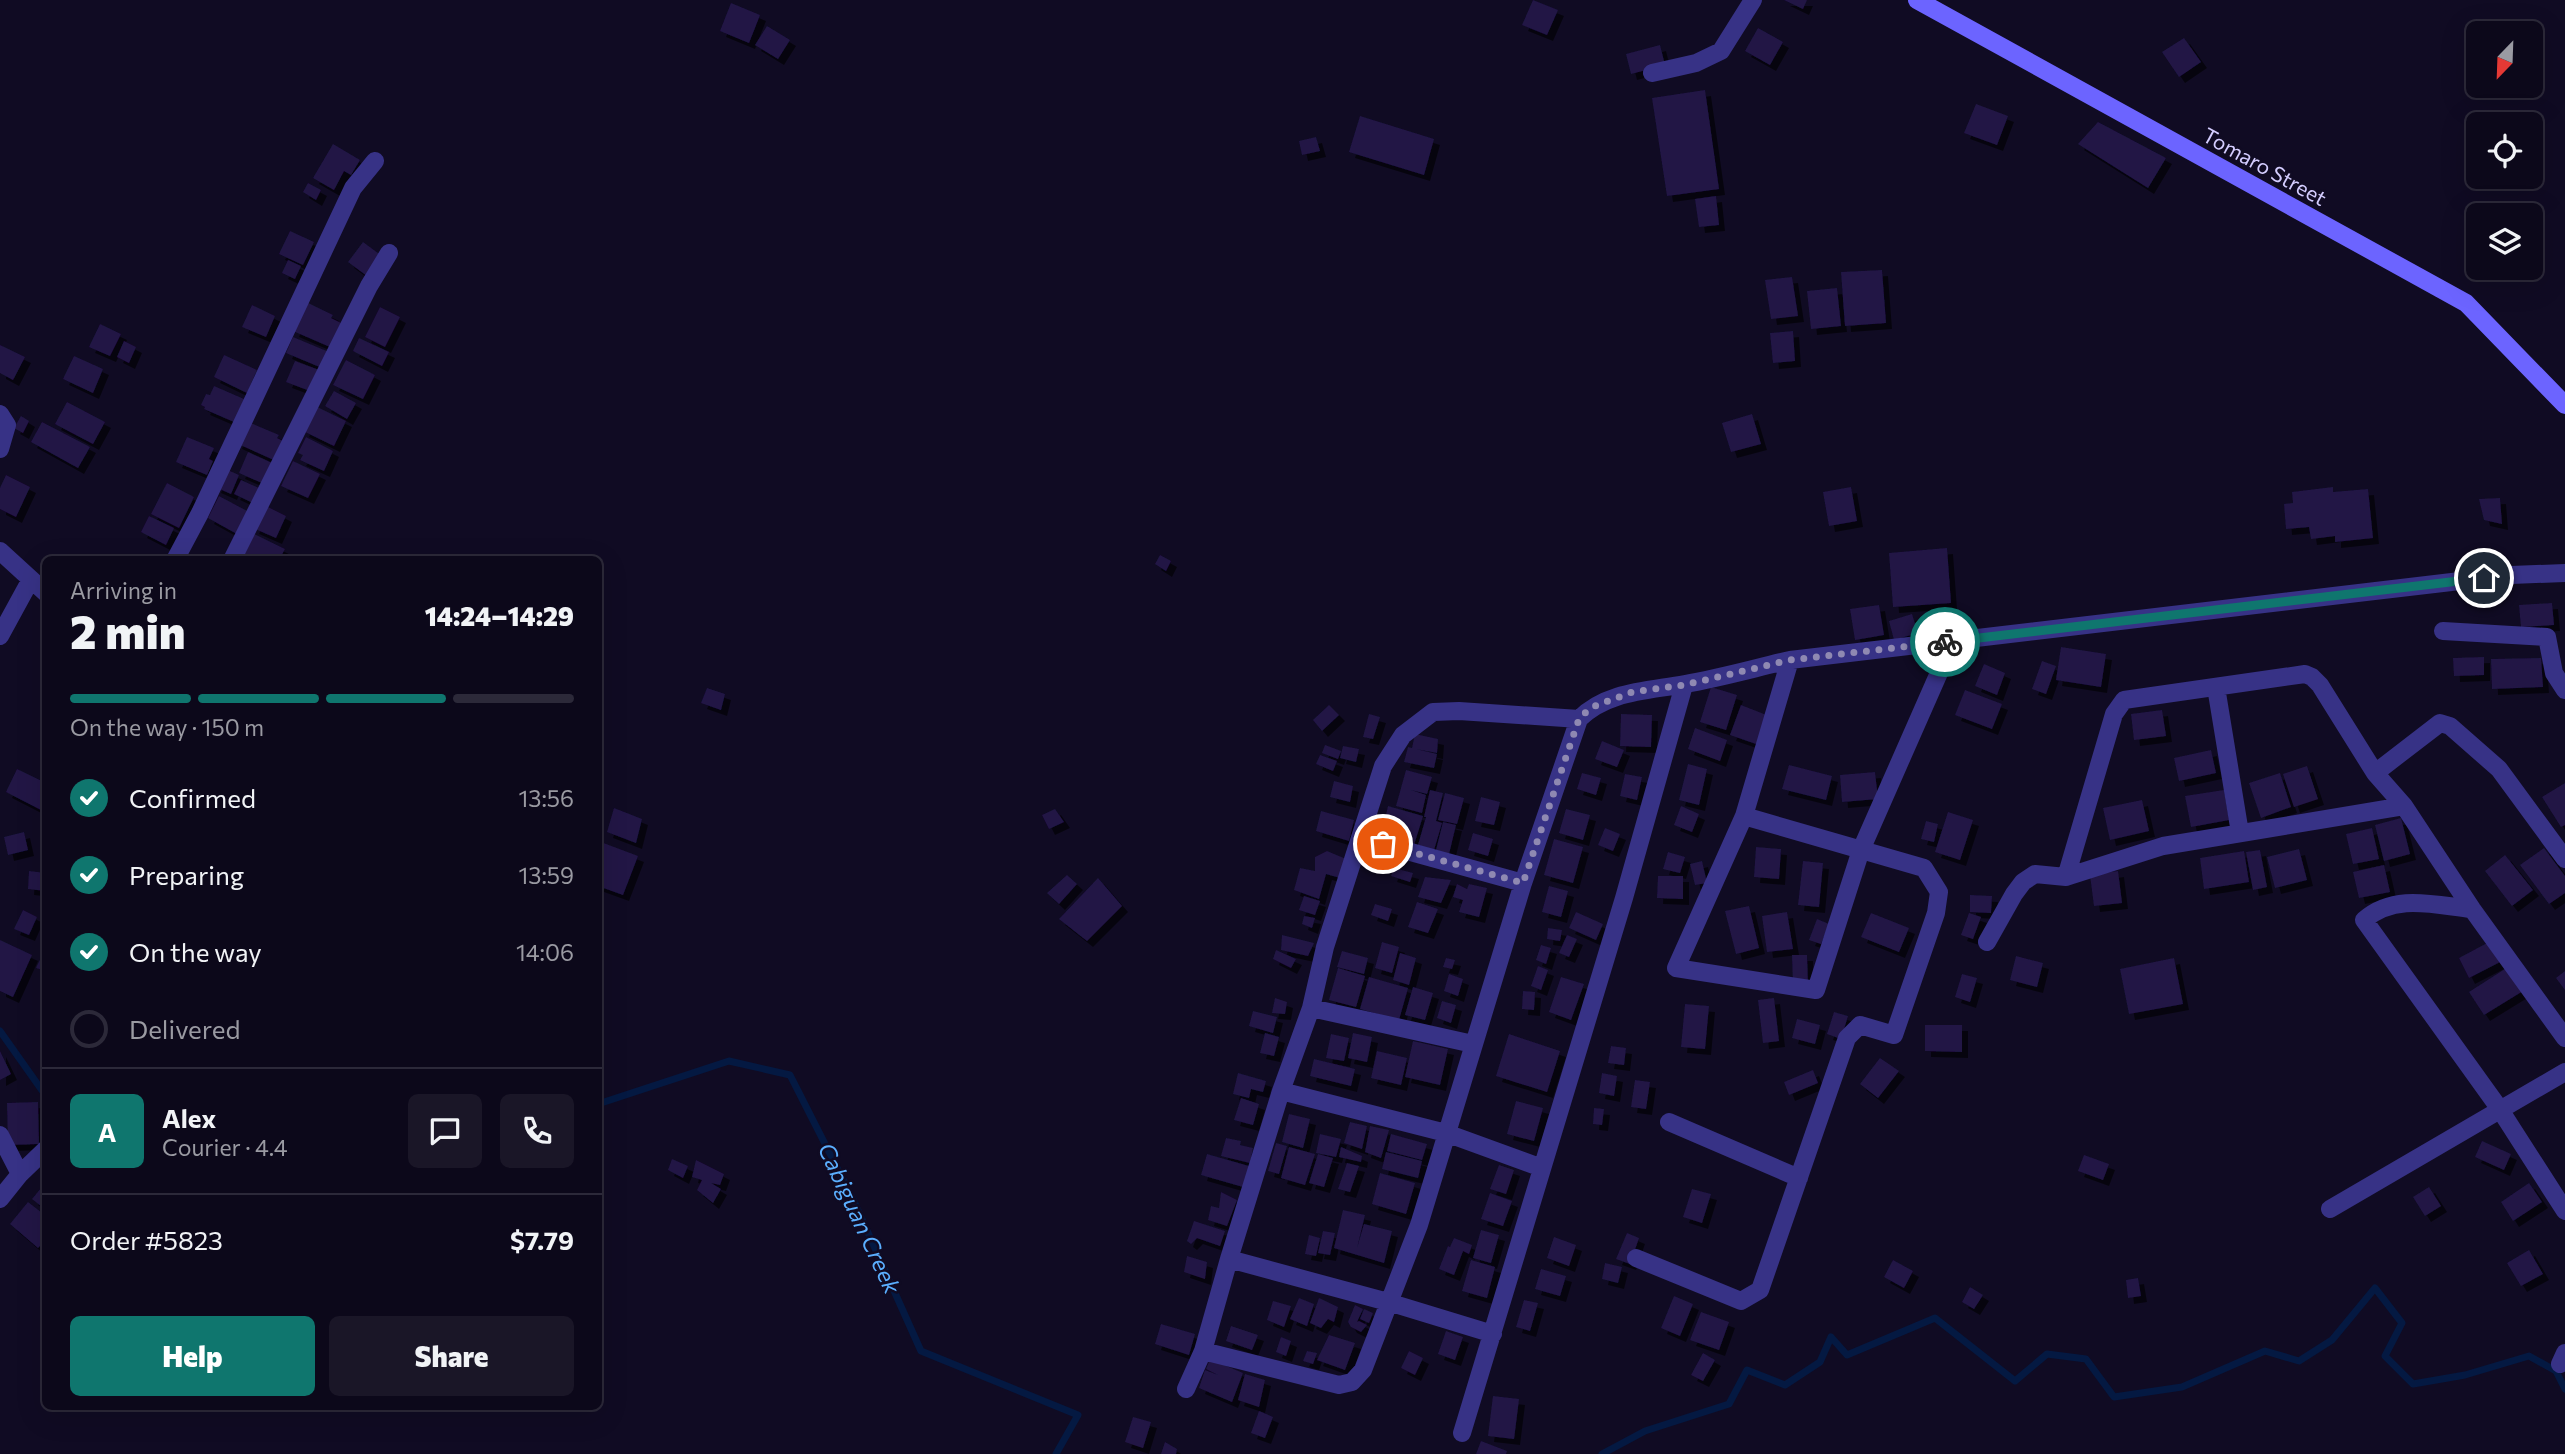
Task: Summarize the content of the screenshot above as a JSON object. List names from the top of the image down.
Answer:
{
  "streets": {
    "street": ["Tomaro Street"]
  },
  "water": ["Cabiguan Creek"],
  "north": "bottom left",
  "page": {
    "heading": ["2 min", "Arriving in", "14:24–14:29"],
    "panel": [
      "Alex",
      "Courier · 4.4",
      "Order #5823",
      "$7.79"
    ],
    "bar": "On the way · 150 m",
    "list": [
      ["Confirmed", "13:56"],
      ["Preparing", "13:59"],
      ["On the way", "14:06"],
      "Delivered"
    ],
    "round": "A",
    "buttons": ["Help", "Share"]
  }
}
